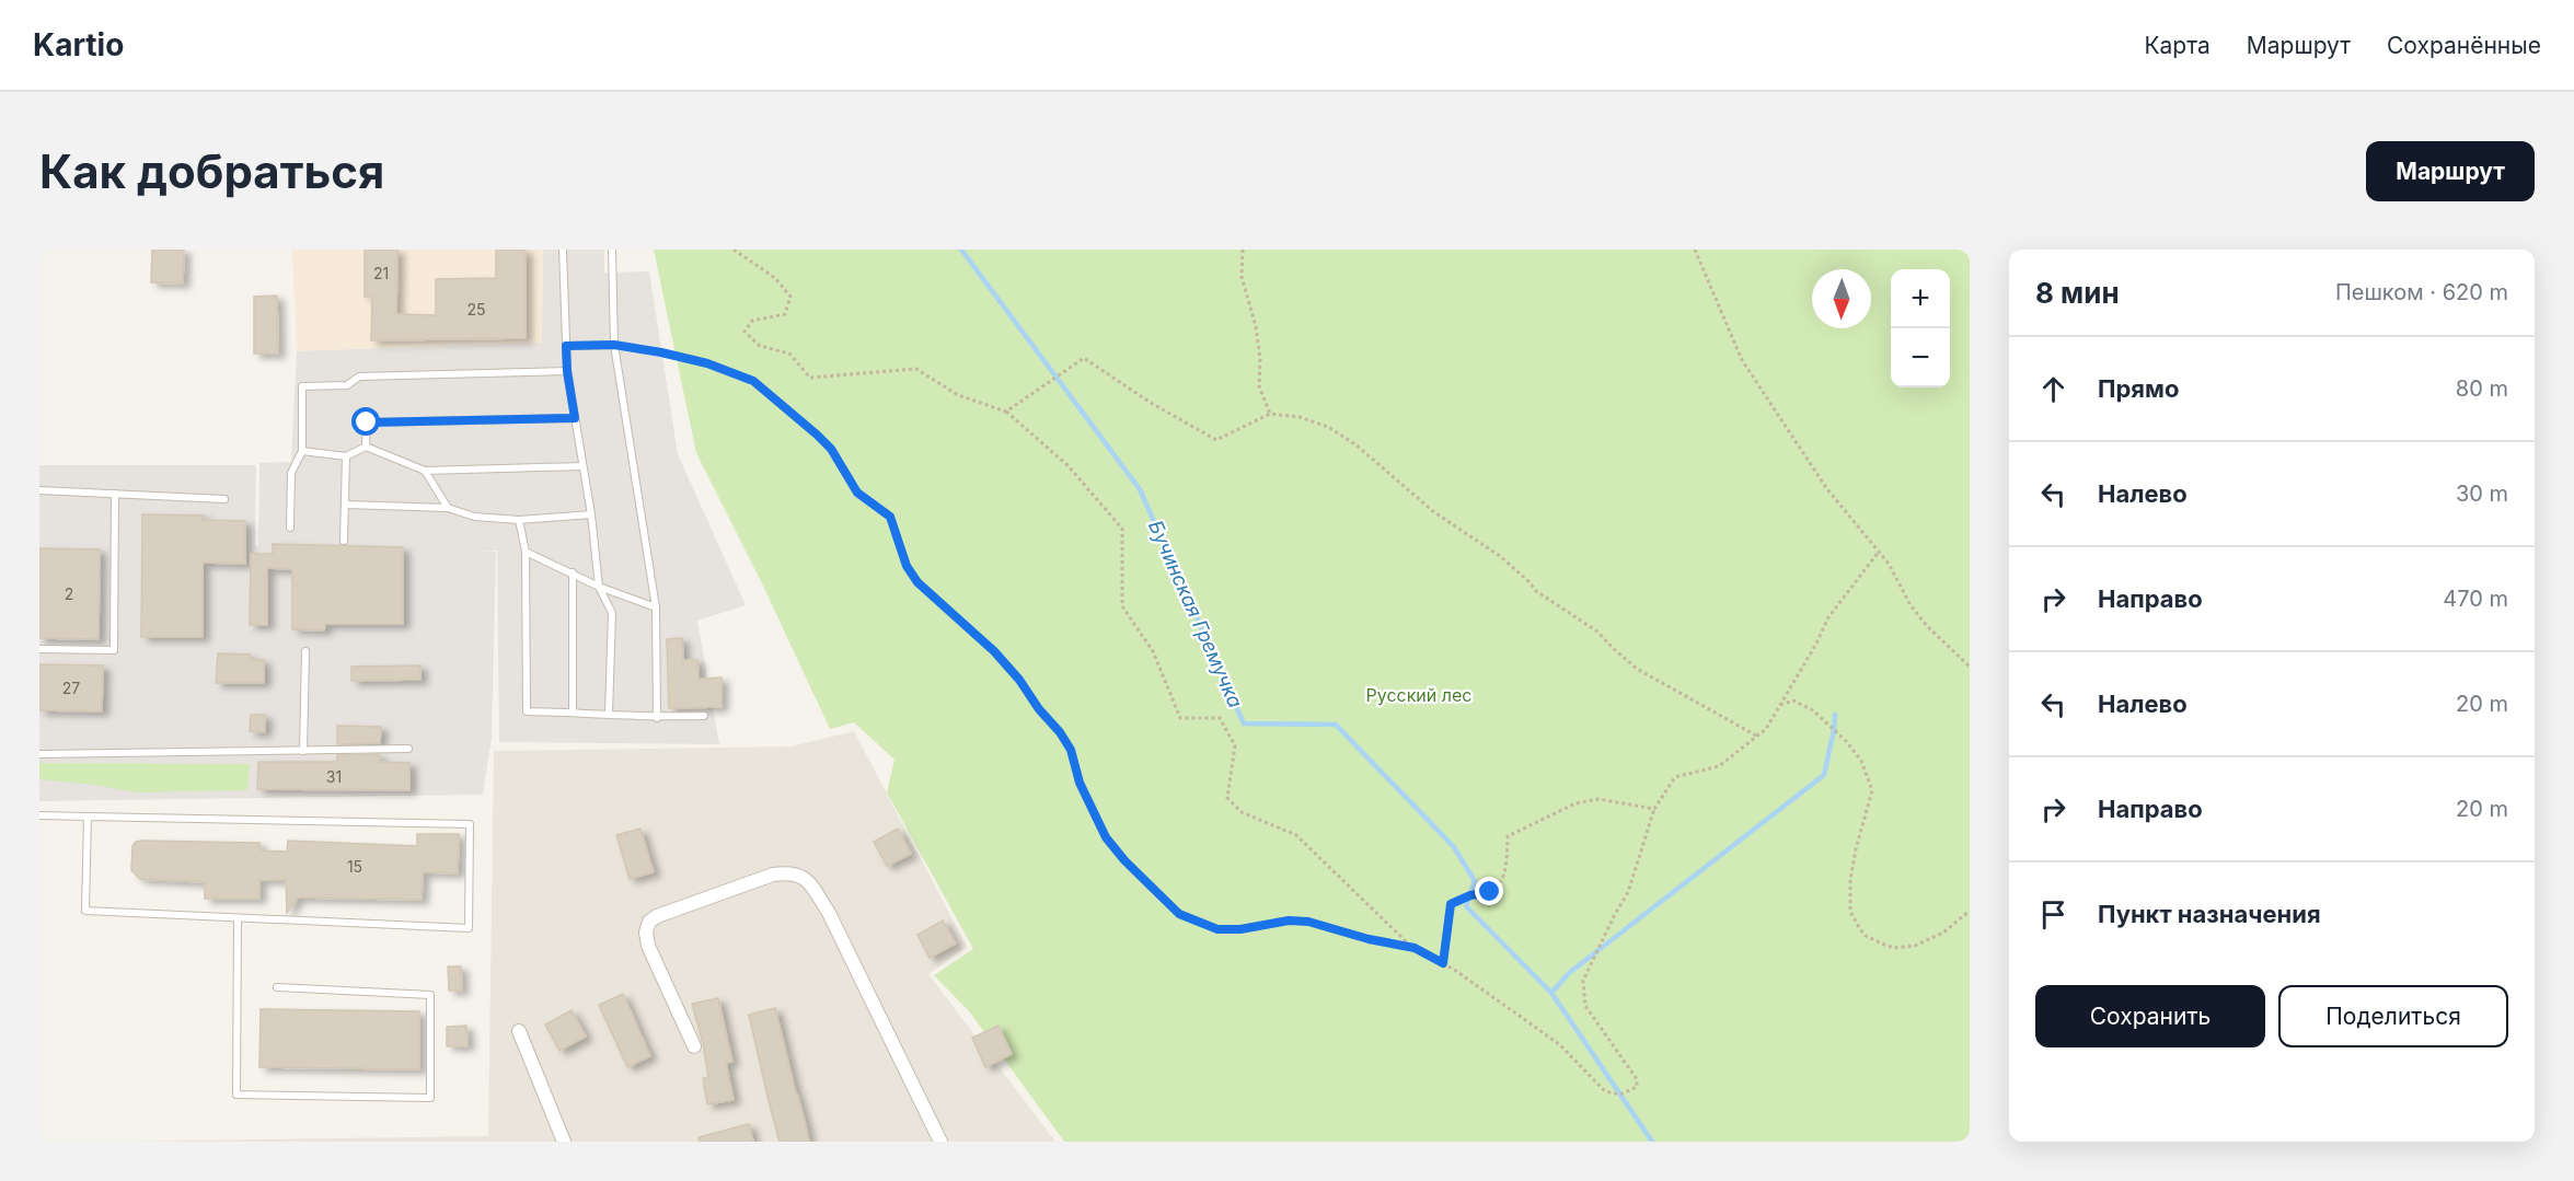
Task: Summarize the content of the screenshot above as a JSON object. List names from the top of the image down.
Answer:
{
  "water": ["Бучинская Гремучка"],
  "parks": ["Русский лес"],
  "house_numbers": [
    "21",
    "25",
    "2",
    "27",
    "31",
    "15"
  ],
  "north": "bottom",
  "page": {
    "header": "Kartio",
    "nav": ["Карта", "Маршрут", "Сохранённые"],
    "buttons": [
      "Маршрут",
      ["Сохранить", "Поделиться"]
    ],
    "title": "Как добраться",
    "heading": ["8 мин", "Пешком · 620 m"],
    "map_buttons": ["+", "−"],
    "list": [
      ["Прямо", "80 m"],
      ["Налево", "30 m"],
      ["Направо", "470 m"],
      ["Налево", "20 m"],
      ["Направо", "20 m"],
      "Пункт назначения"
    ]
  }
}
